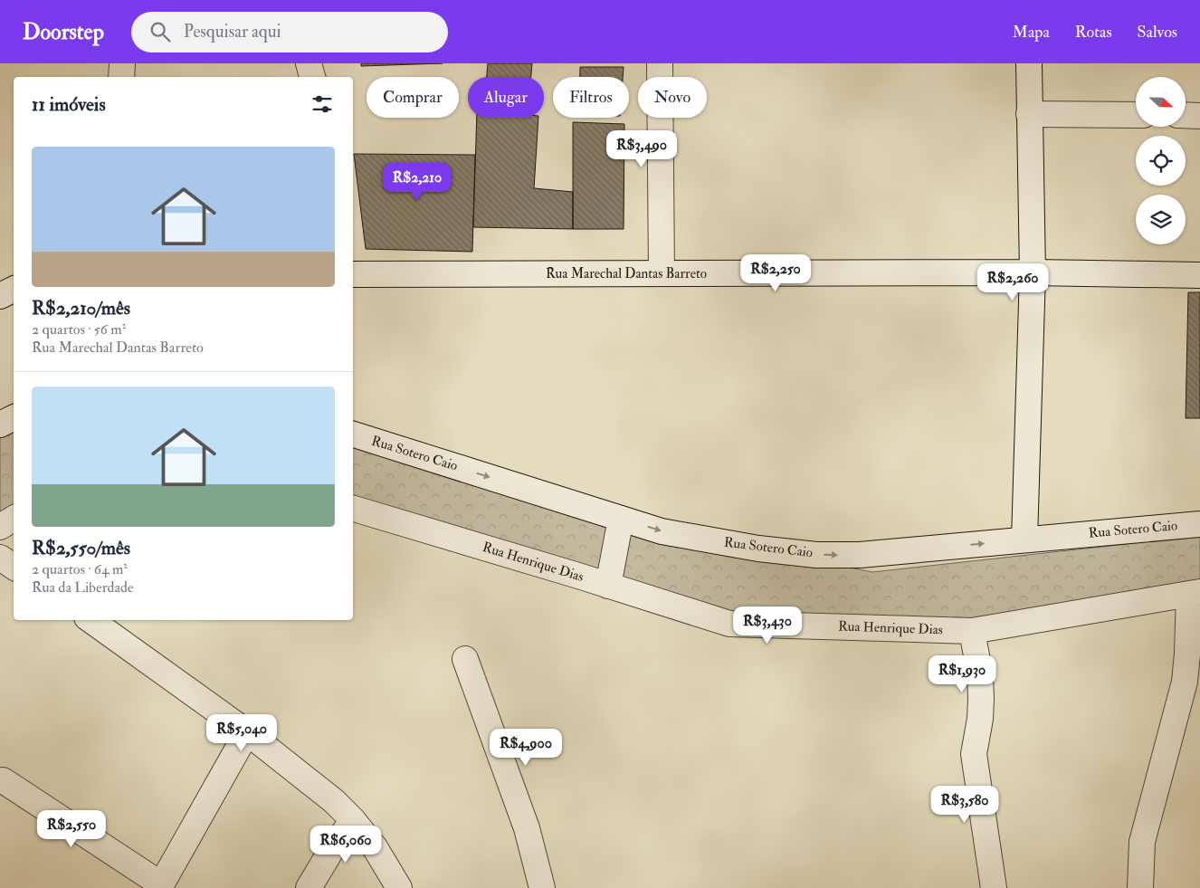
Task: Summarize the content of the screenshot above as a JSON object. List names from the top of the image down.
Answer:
{
  "streets": {
    "street": ["Rua Marechal Dantas Barreto", "Rua Sotero Caio", "Rua Henrique Dias"]
  },
  "one_way": ["Rua Sotero Caio"],
  "north": "right",
  "page": {
    "header": "Doorstep",
    "search": "Pesquisar aqui",
    "nav": ["Mapa", "Rotas", "Salvos"],
    "chip": [
      "Comprar",
      "Alugar",
      "Filtros",
      "Novo"
    ],
    "heading": "11 imóveis",
    "price": [
      "R$3,490",
      "R$2,210",
      "R$2,250",
      "R$2,260",
      "R$3,430",
      "R$1,930",
      "R$5,040",
      "R$4,900",
      "R$3,580",
      "R$2,550",
      "R$6,060"
    ],
    "list": [
      {
        "name": "R$2,210/mês",
        "note": "2 quartos · 56 m² · Rua Marechal Dantas Barreto"
      },
      {
        "name": "R$2,550/mês",
        "note": "2 quartos · 64 m² · Rua da Liberdade"
      }
    ]
  }
}
